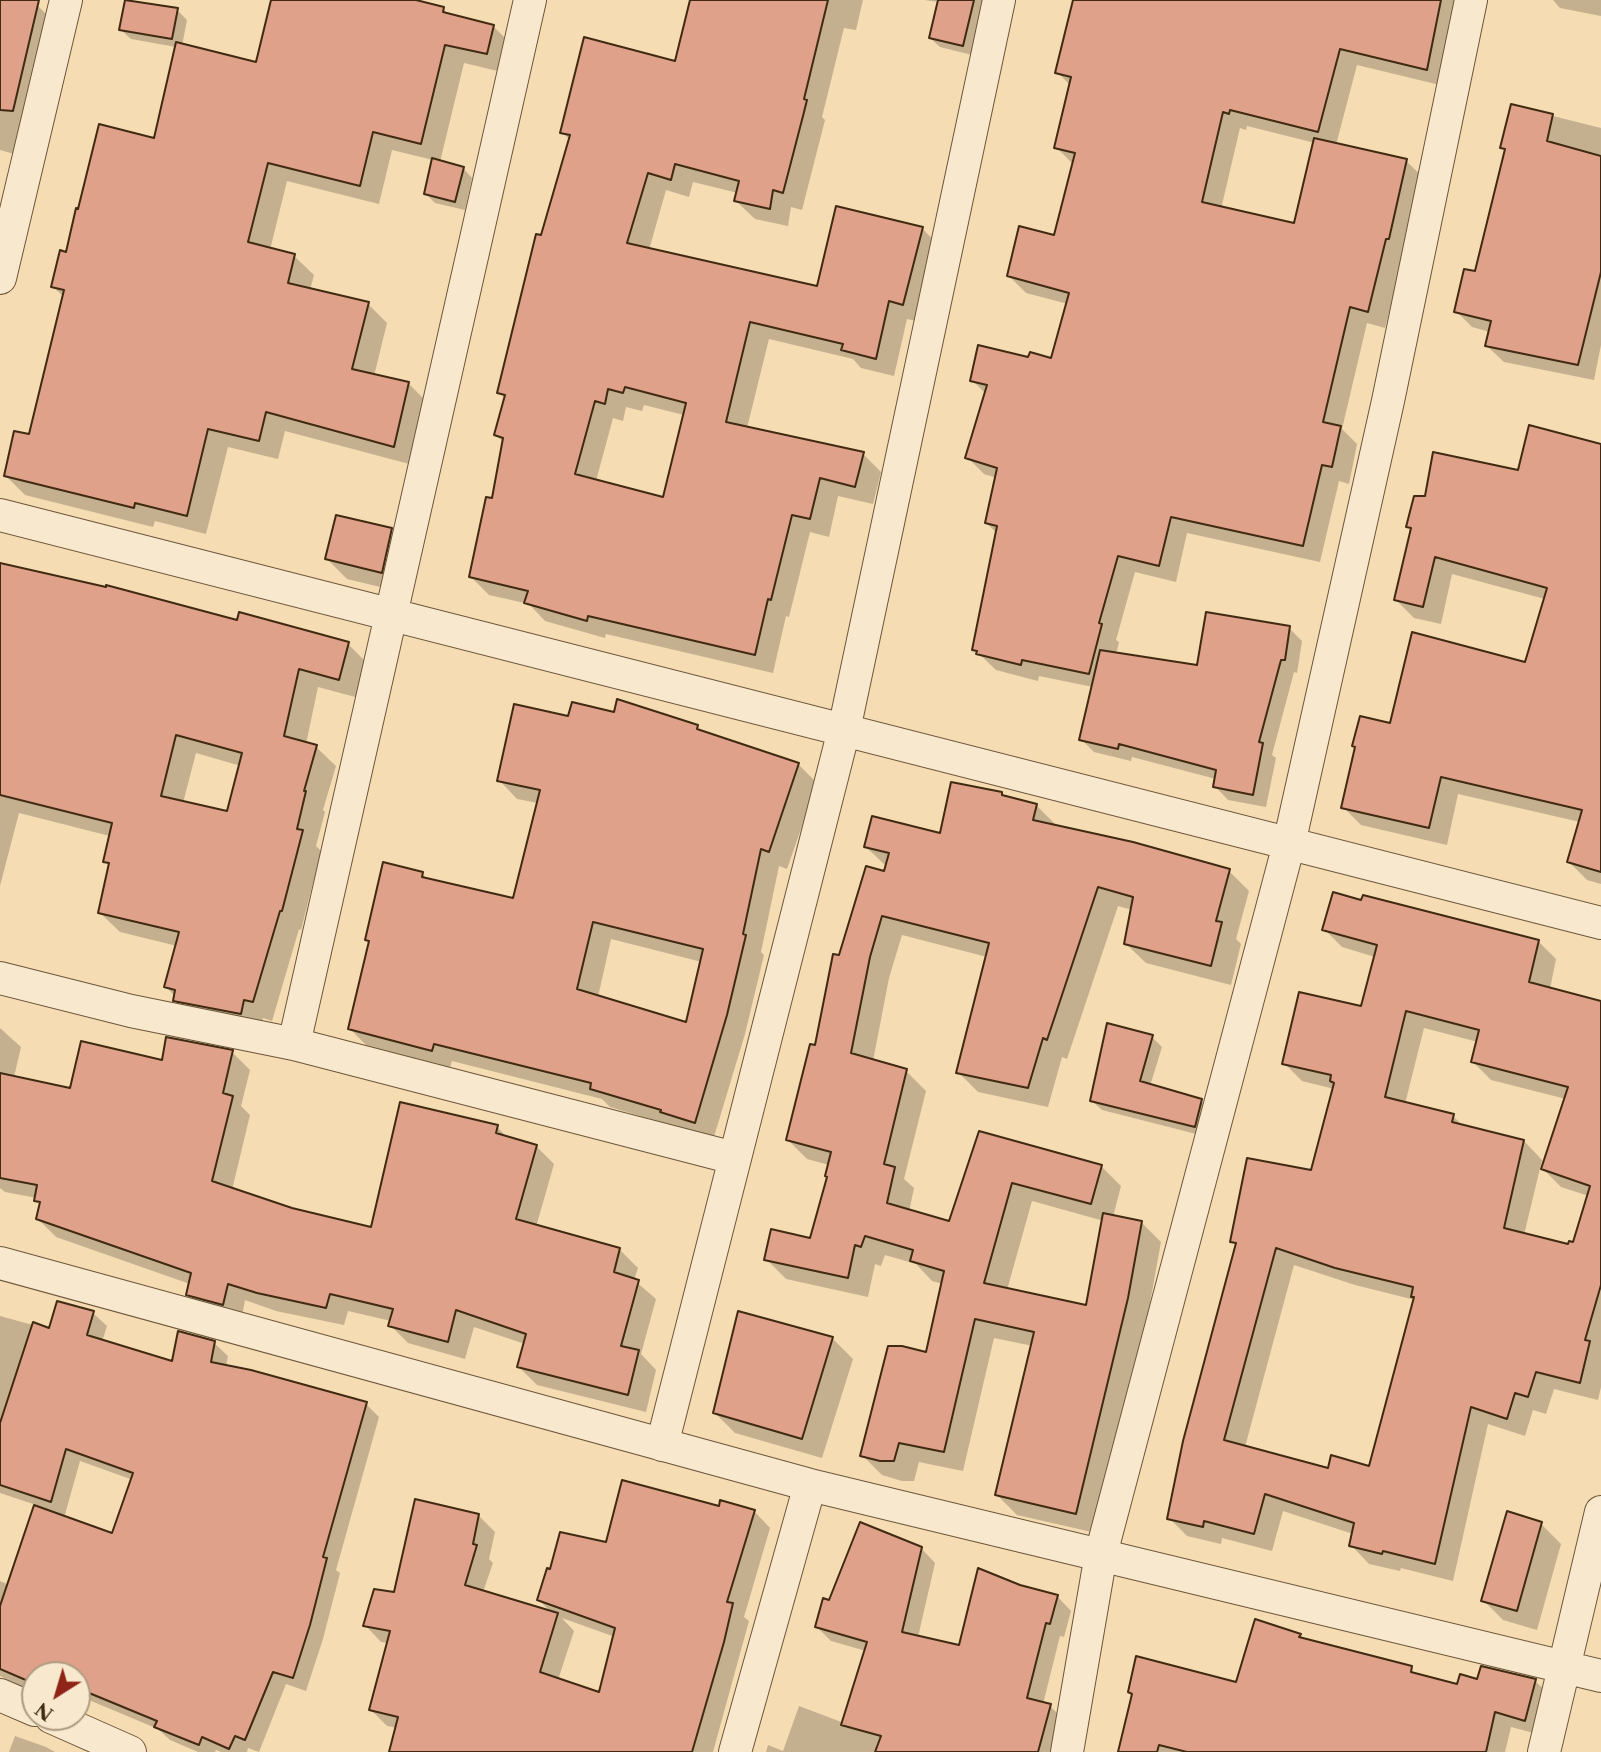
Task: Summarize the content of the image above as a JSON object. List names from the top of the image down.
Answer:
{
  "north": "bottom left"
}
